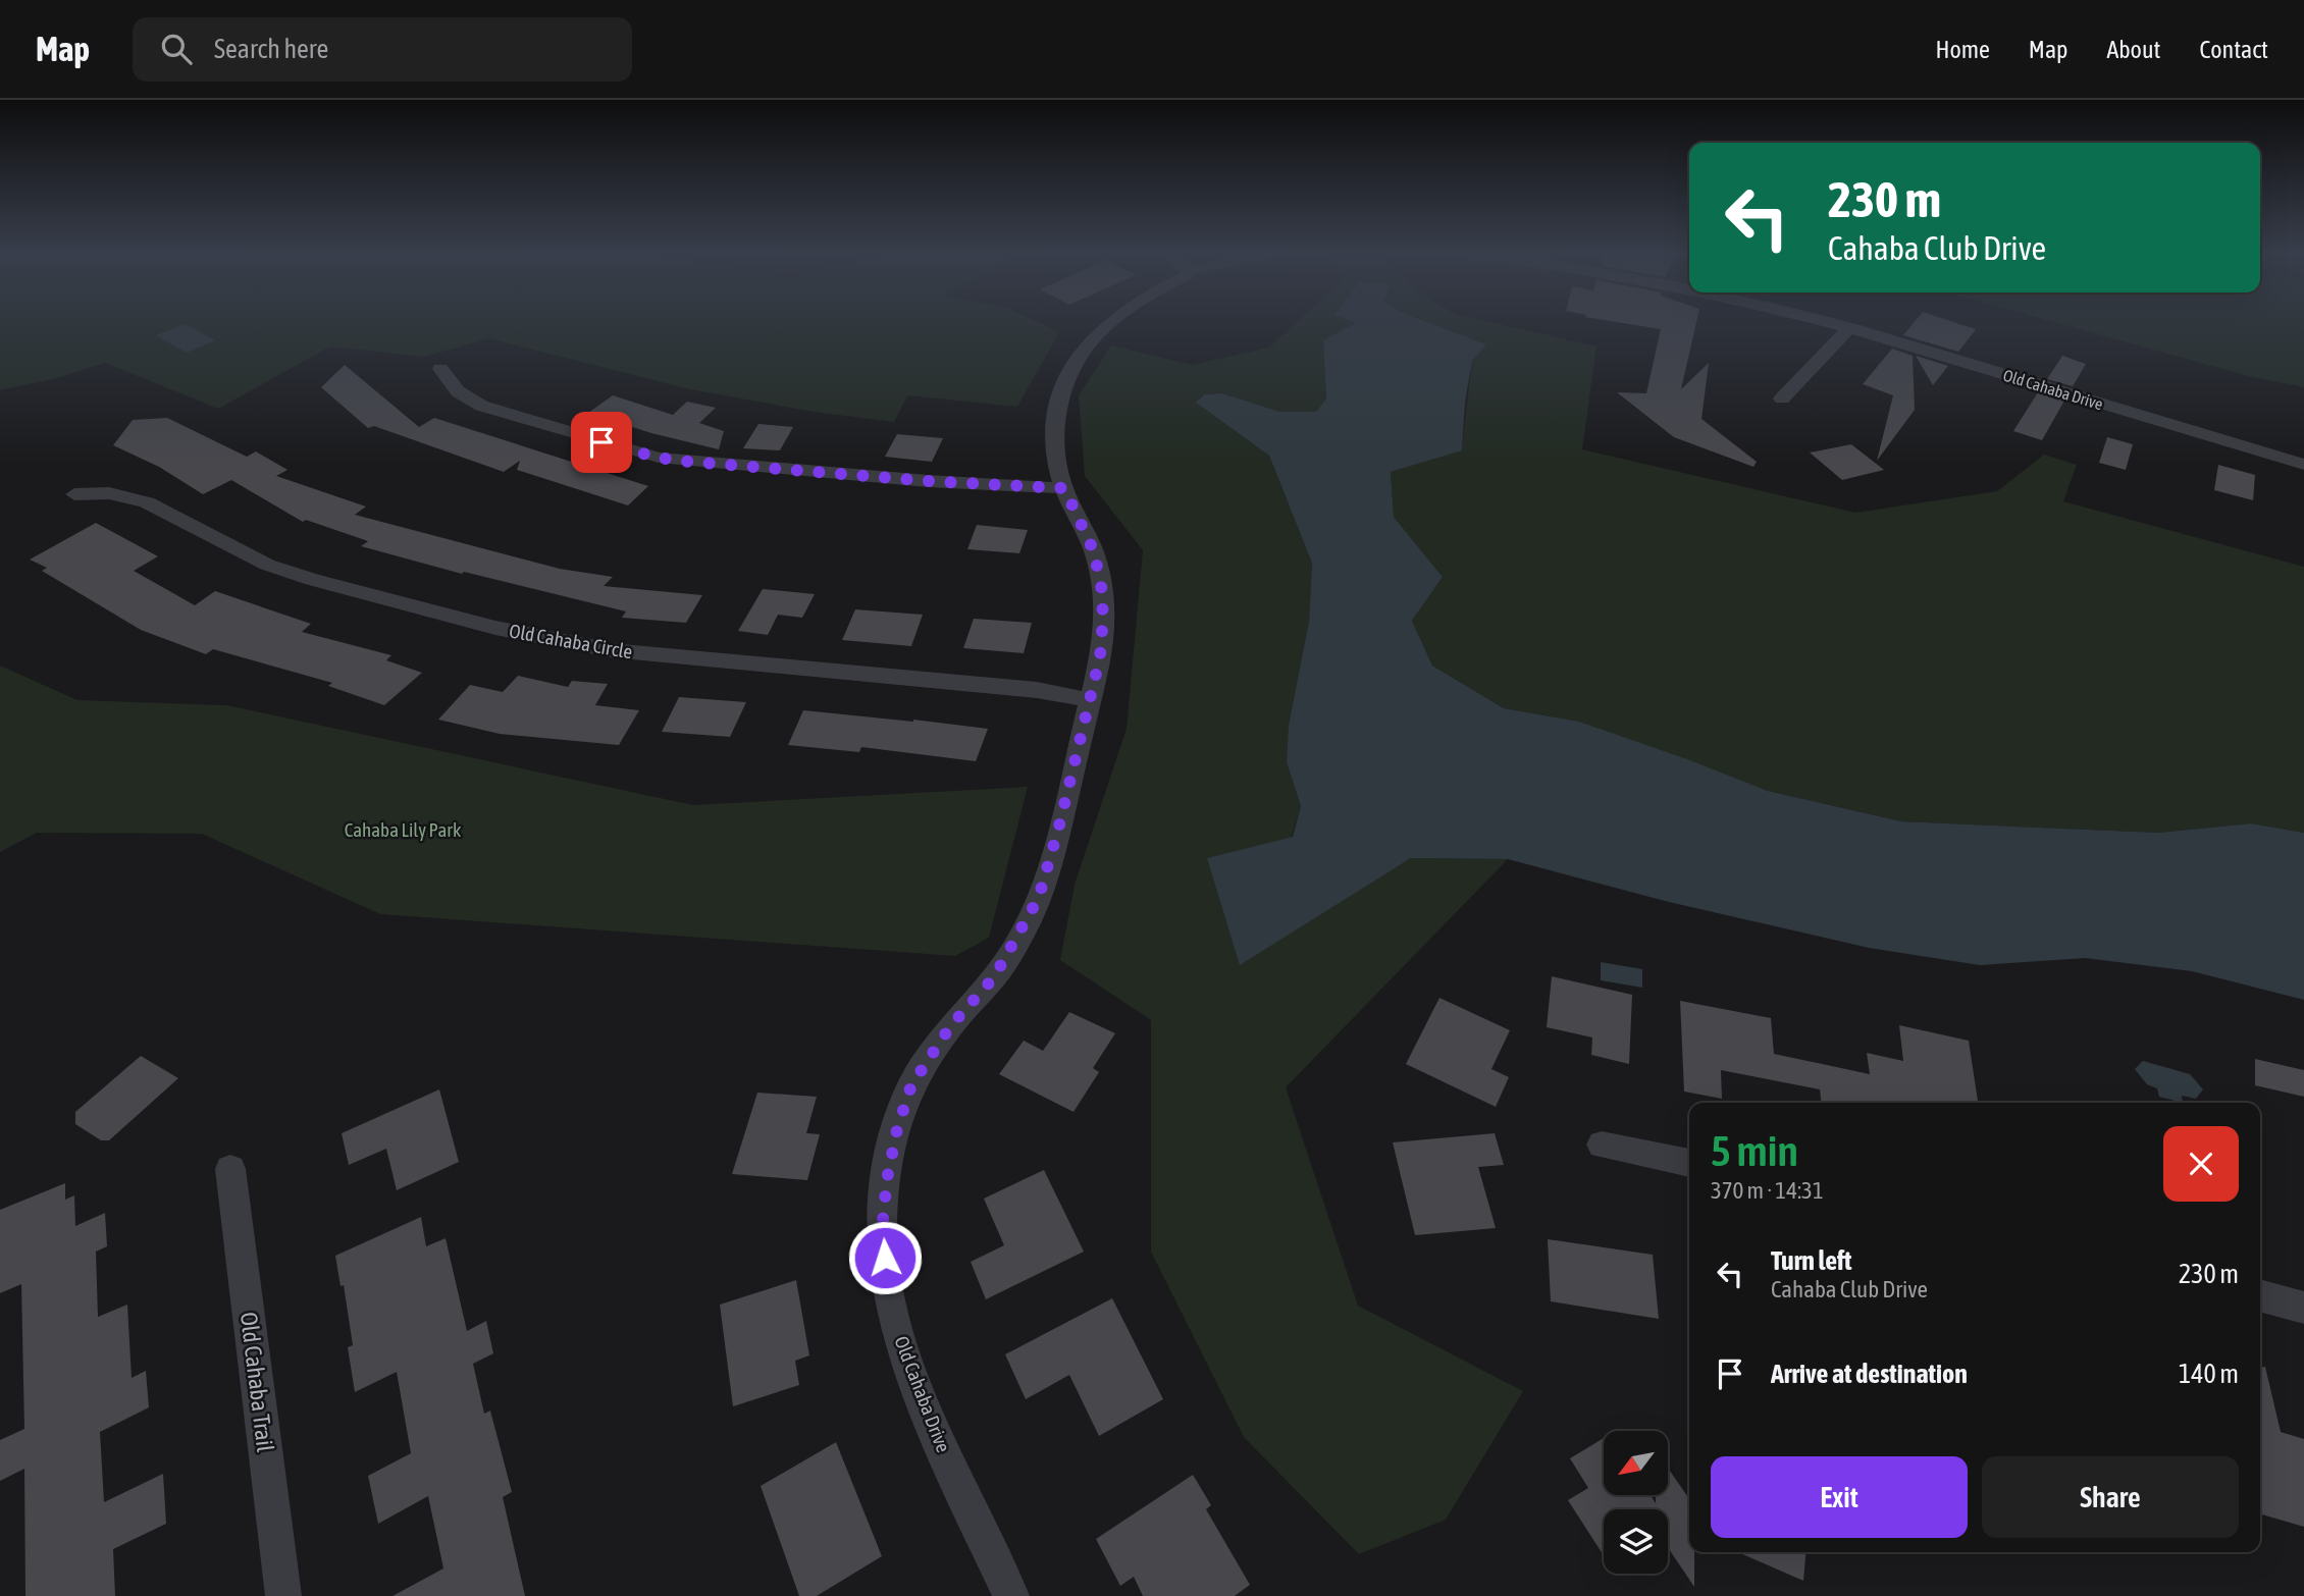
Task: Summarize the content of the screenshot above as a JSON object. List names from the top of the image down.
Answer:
{
  "streets": {
    "street": ["Old Cahaba Drive", "Old Cahaba Circle", "Old Cahaba Trail"]
  },
  "crossings": [
    ["Old Cahaba Drive", "Old Cahaba Circle"]
  ],
  "parks": ["Cahaba Lily Park"],
  "north": "bottom left",
  "page": {
    "header": "Map",
    "search": "Search here",
    "nav": [
      "Home",
      "Map",
      "About",
      "Contact"
    ],
    "turn": ["230 m", "Cahaba Club Drive"],
    "heading": ["5 min", "370 m · 14:31"],
    "list": [
      {
        "name": "Turn left",
        "note": "Cahaba Club Drive",
        "value": "230 m"
      },
      {
        "name": "Arrive at destination",
        "value": "140 m"
      }
    ],
    "buttons": ["Exit", "Share"]
  }
}
